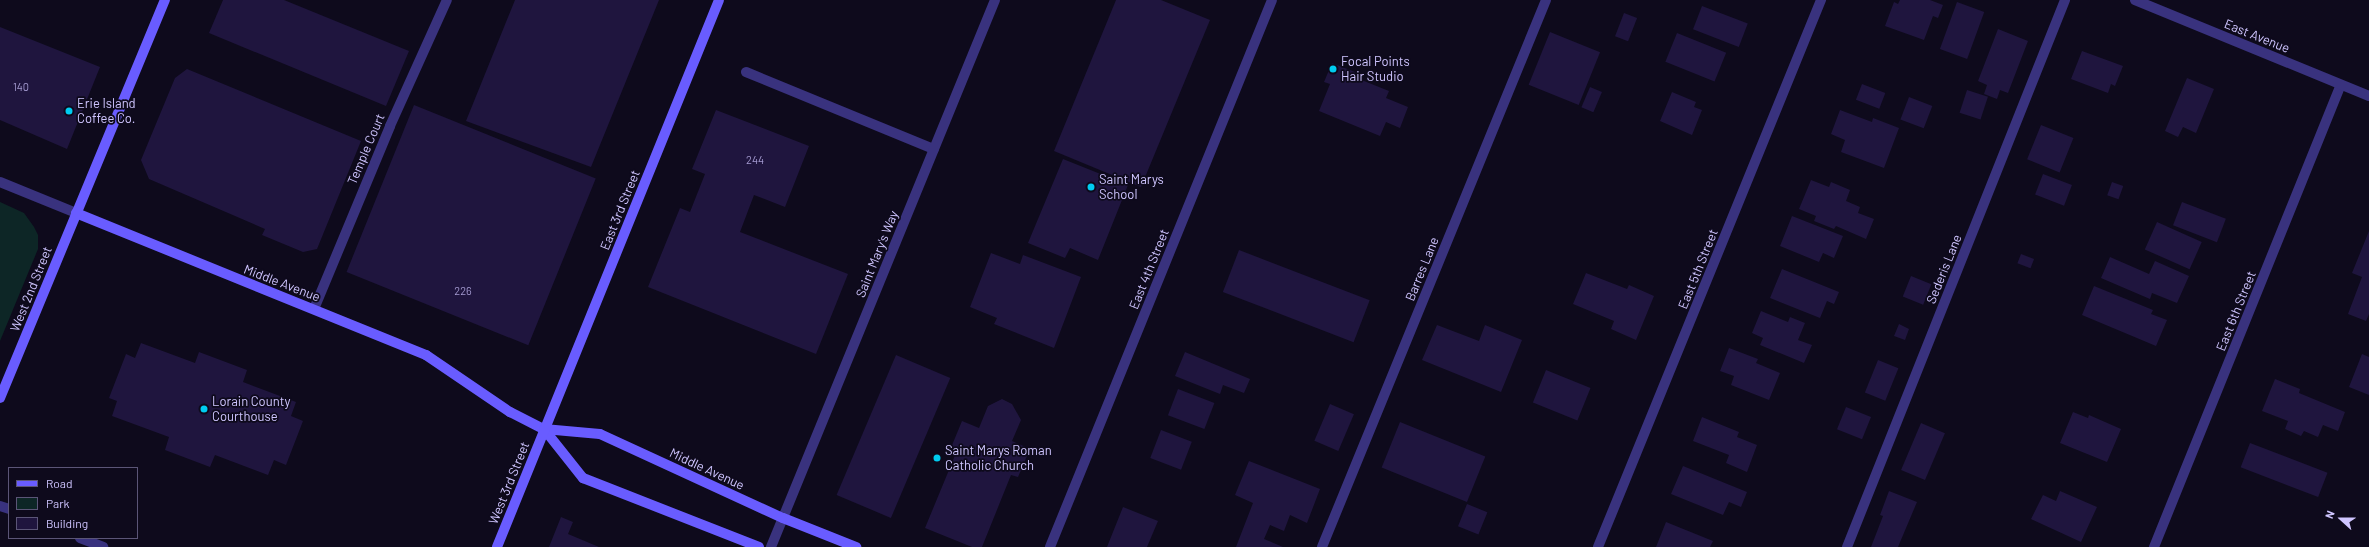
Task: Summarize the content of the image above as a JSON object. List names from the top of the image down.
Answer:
{
  "streets": {
    "main road": [
      "East 3rd Street",
      "Middle Avenue",
      "West 2nd Street",
      "West 3rd Street"
    ],
    "street": [
      "East Avenue",
      "Temple Court",
      "Saint Mary's Way",
      "East 4th Street",
      "Barres Lane",
      "East 5th Street",
      "Sederis Lane",
      "East 6th Street"
    ]
  },
  "crossings": [
    ["East Avenue", "East 6th Street"],
    ["Temple Court", "Middle Avenue"],
    ["East 3rd Street", "Middle Avenue"],
    ["East 3rd Street", "West 3rd Street"],
    ["Saint Mary's Way", "Middle Avenue"],
    ["Middle Avenue", "West 2nd Street"],
    ["Middle Avenue", "West 3rd Street"]
  ],
  "places": [
    "Focal Points Hair Studio",
    "Erie Island Coffee Co.",
    "Saint Marys School",
    "Lorain County Courthouse",
    "Saint Marys Roman Catholic Church"
  ],
  "house_numbers": ["140", "244", "226"],
  "legend": ["Road", "Park", "Building"],
  "north": "left"
}
